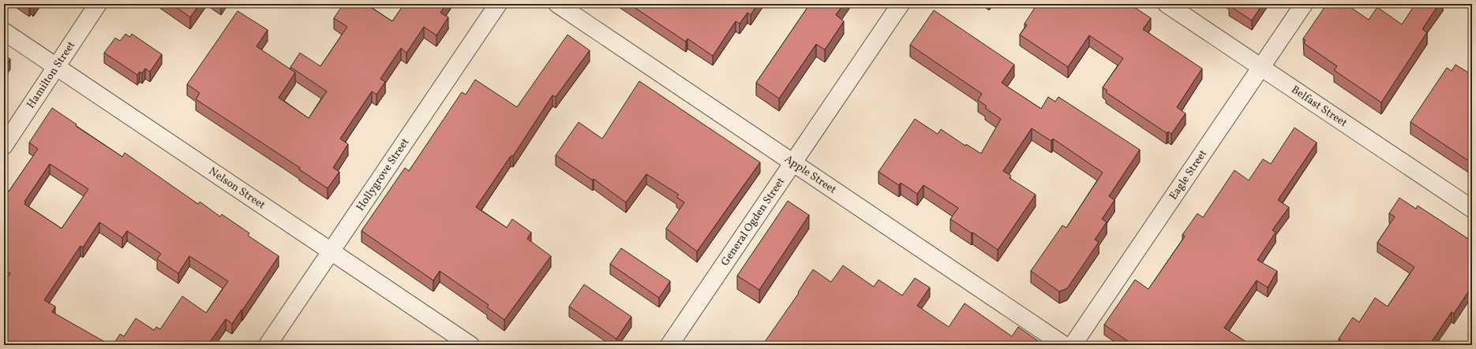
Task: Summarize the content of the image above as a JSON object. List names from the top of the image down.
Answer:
{
  "streets": {
    "street": [
      "Hamilton Street",
      "Belfast Street",
      "Hollygrove Street",
      "Eagle Street",
      "Apple Street",
      "Nelson Street",
      "General Ogden Street"
    ]
  },
  "crossings": [
    ["Hamilton Street", "Nelson Street"],
    ["Belfast Street", "Eagle Street"],
    ["Hollygrove Street", "Nelson Street"],
    ["Apple Street", "General Ogden Street"]
  ]
}
